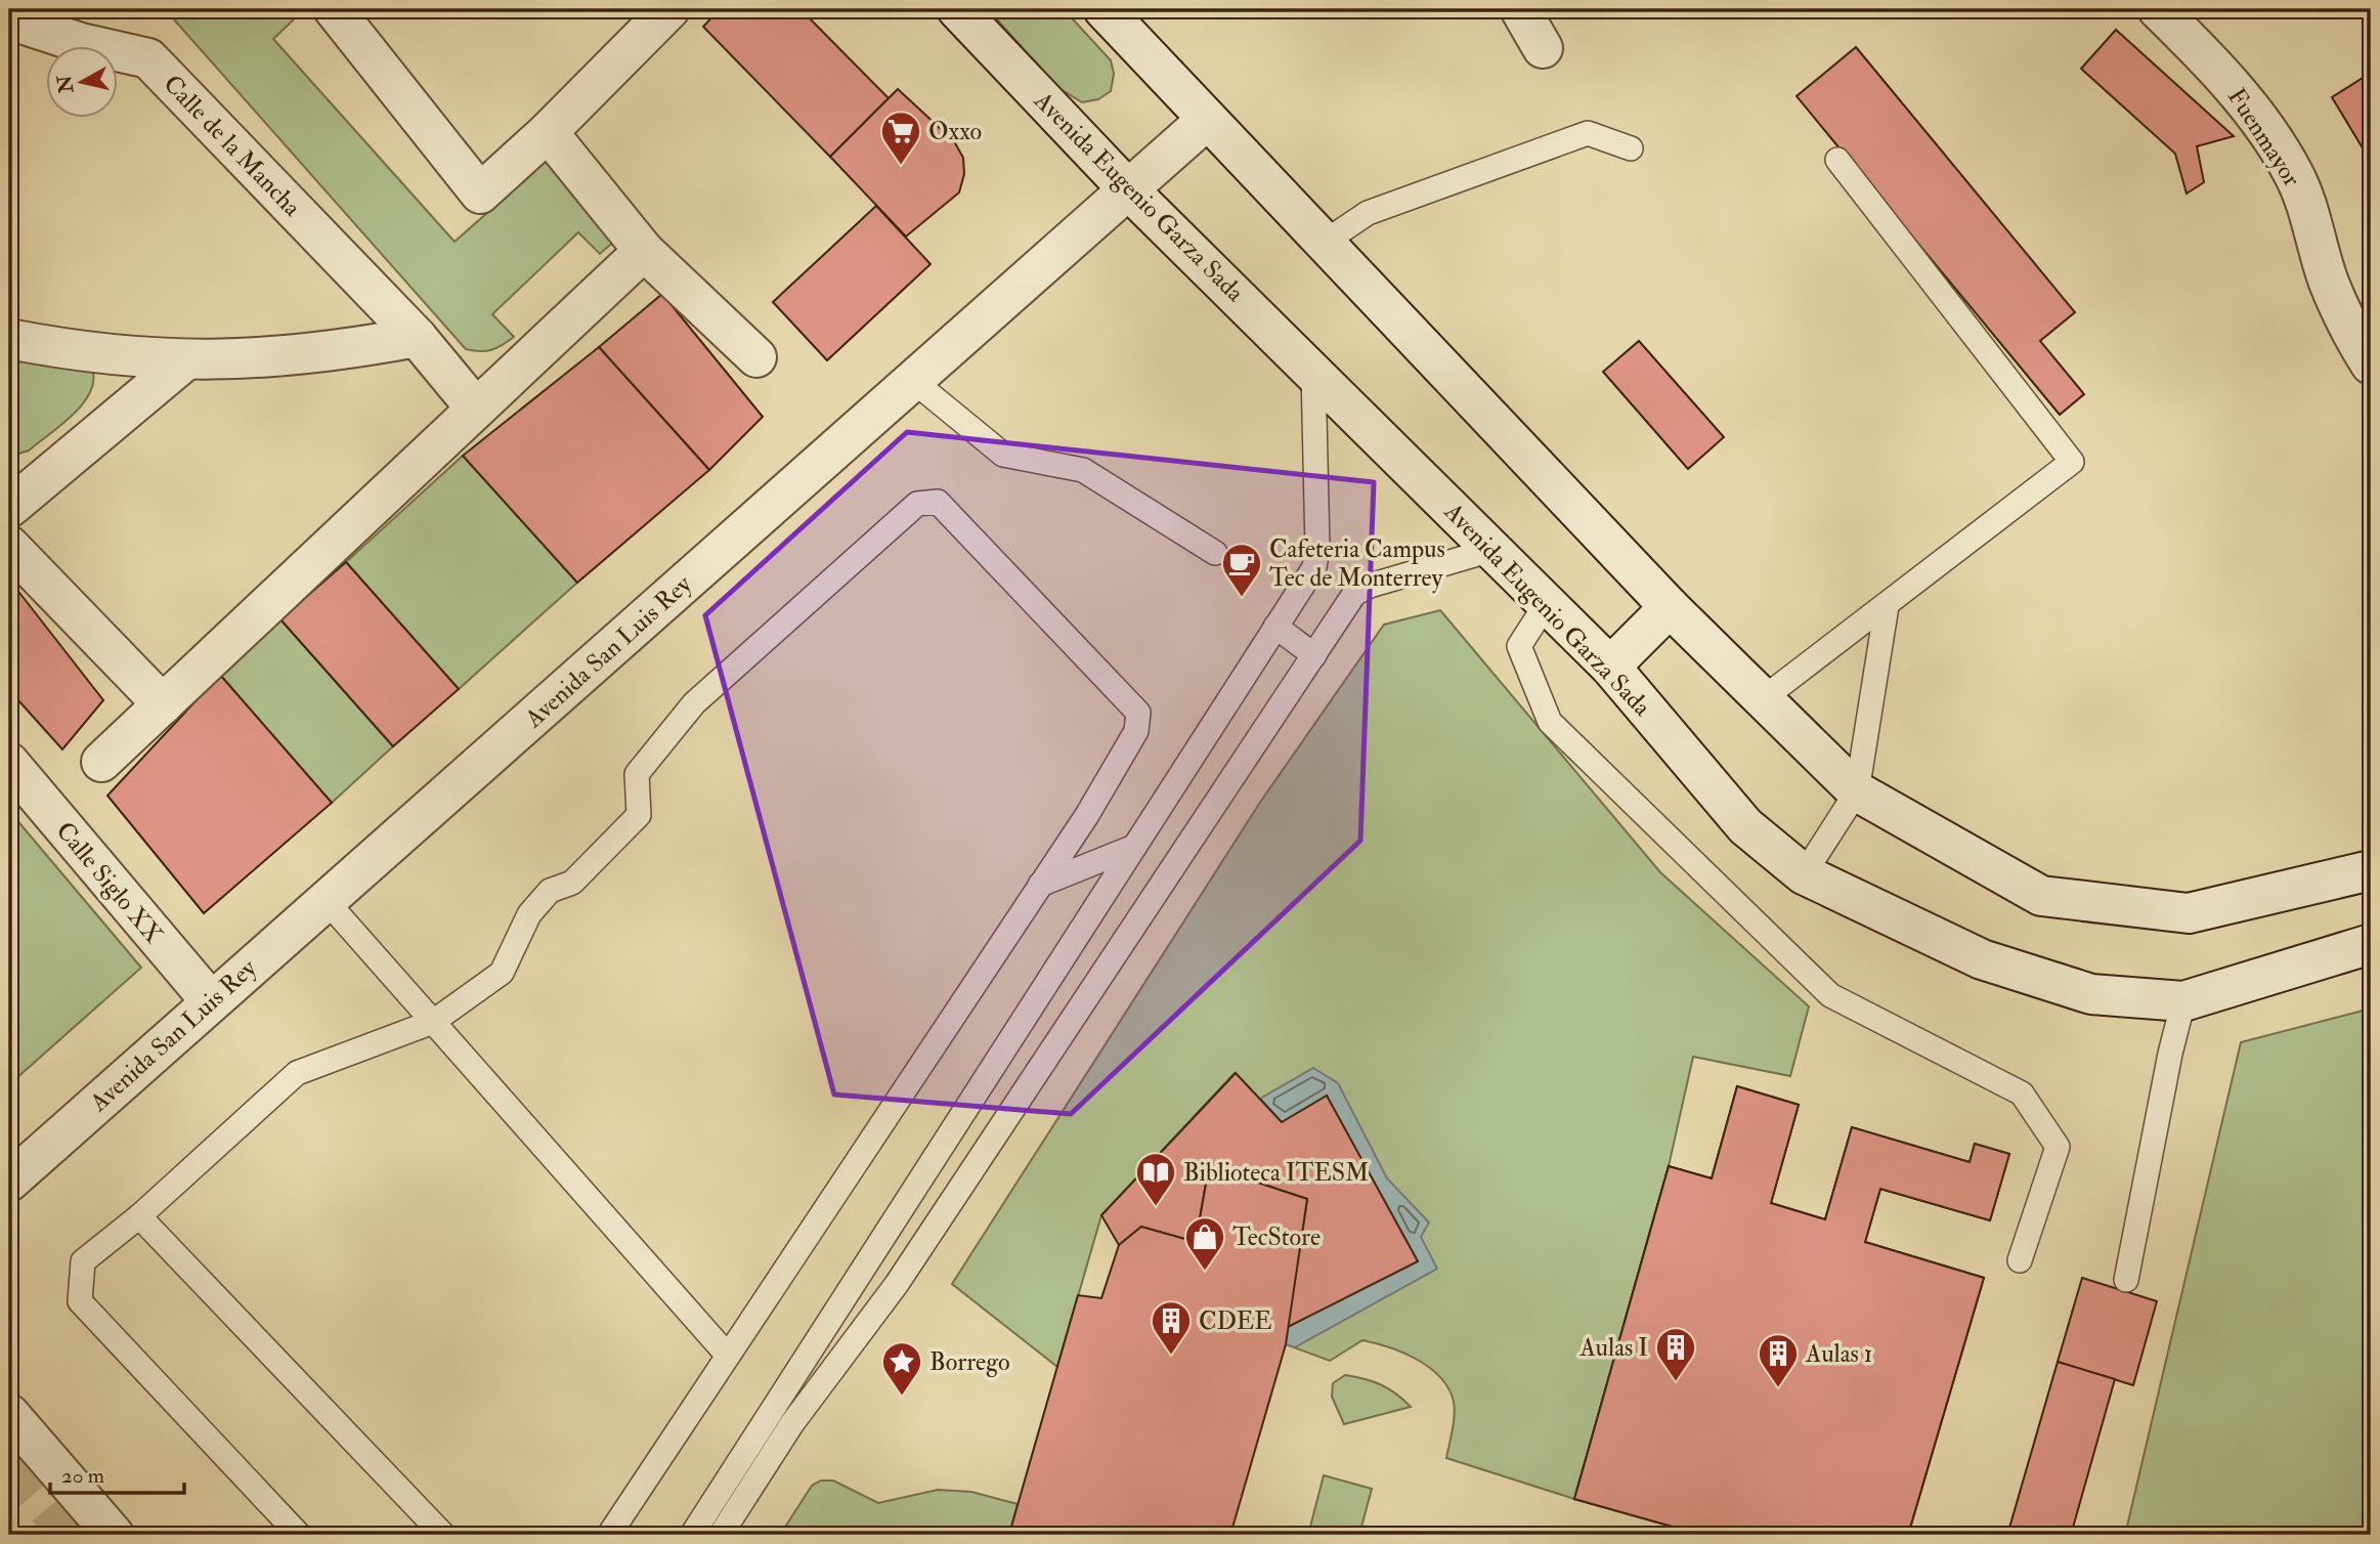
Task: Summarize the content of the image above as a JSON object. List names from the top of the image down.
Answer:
{
  "streets": {
    "street": [
      "Fuenmayor",
      "Calle de la Mancha",
      "Avenida Eugenio Garza Sada",
      "Avenida San Luis Rey",
      "Calle Siglo XX"
    ]
  },
  "crossings": [
    ["Avenida Eugenio Garza Sada", "Avenida San Luis Rey"],
    ["Avenida San Luis Rey", "Calle Siglo XX"]
  ],
  "places": {
    "supermarket": ["Oxxo"],
    "cafe": ["Cafeteria Campus Tec de Monterrey"],
    "library": ["Biblioteca ITESM"],
    "shop": ["TecStore"],
    "building": ["CDEE", "Aulas I", "Aulas 1"],
    "place": ["Borrego"]
  },
  "scale_bar": "20 m",
  "north": "left"
}
